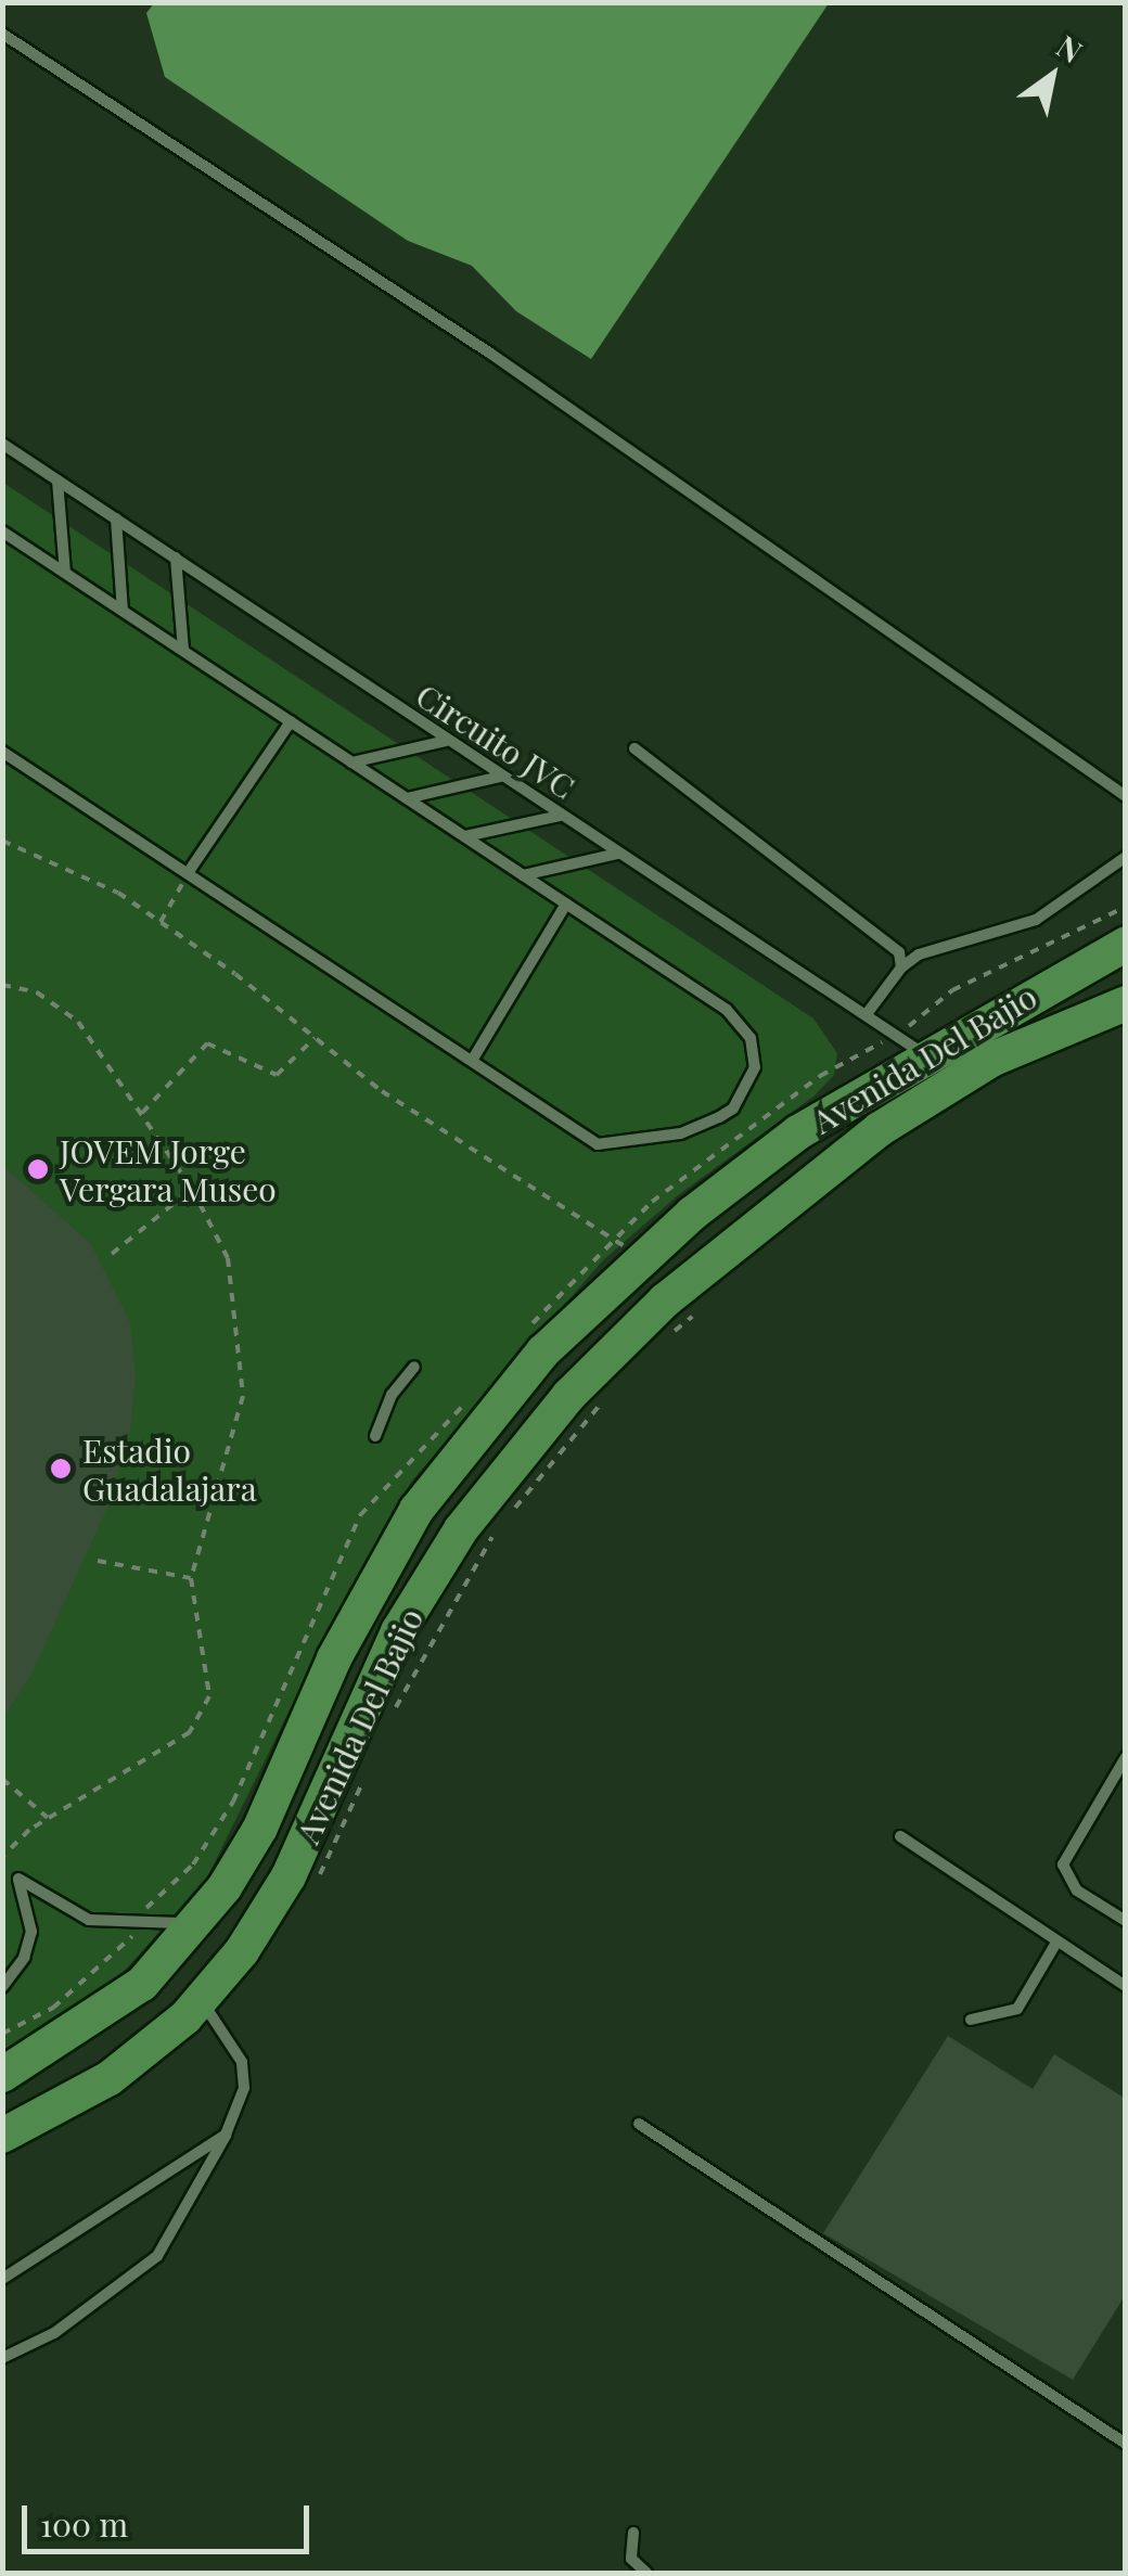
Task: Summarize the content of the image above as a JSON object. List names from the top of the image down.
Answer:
{
  "streets": {
    "main road": ["Avenida Del Bajio"],
    "lane": ["Circuito JVC"]
  },
  "crossings": [
    ["Circuito JVC", "Avenida Del Bajio"]
  ],
  "places": ["JOVEM Jorge Vergara Museo", "Estadio Guadalajara"],
  "scale_bar": "100 m",
  "north": "top right"
}
